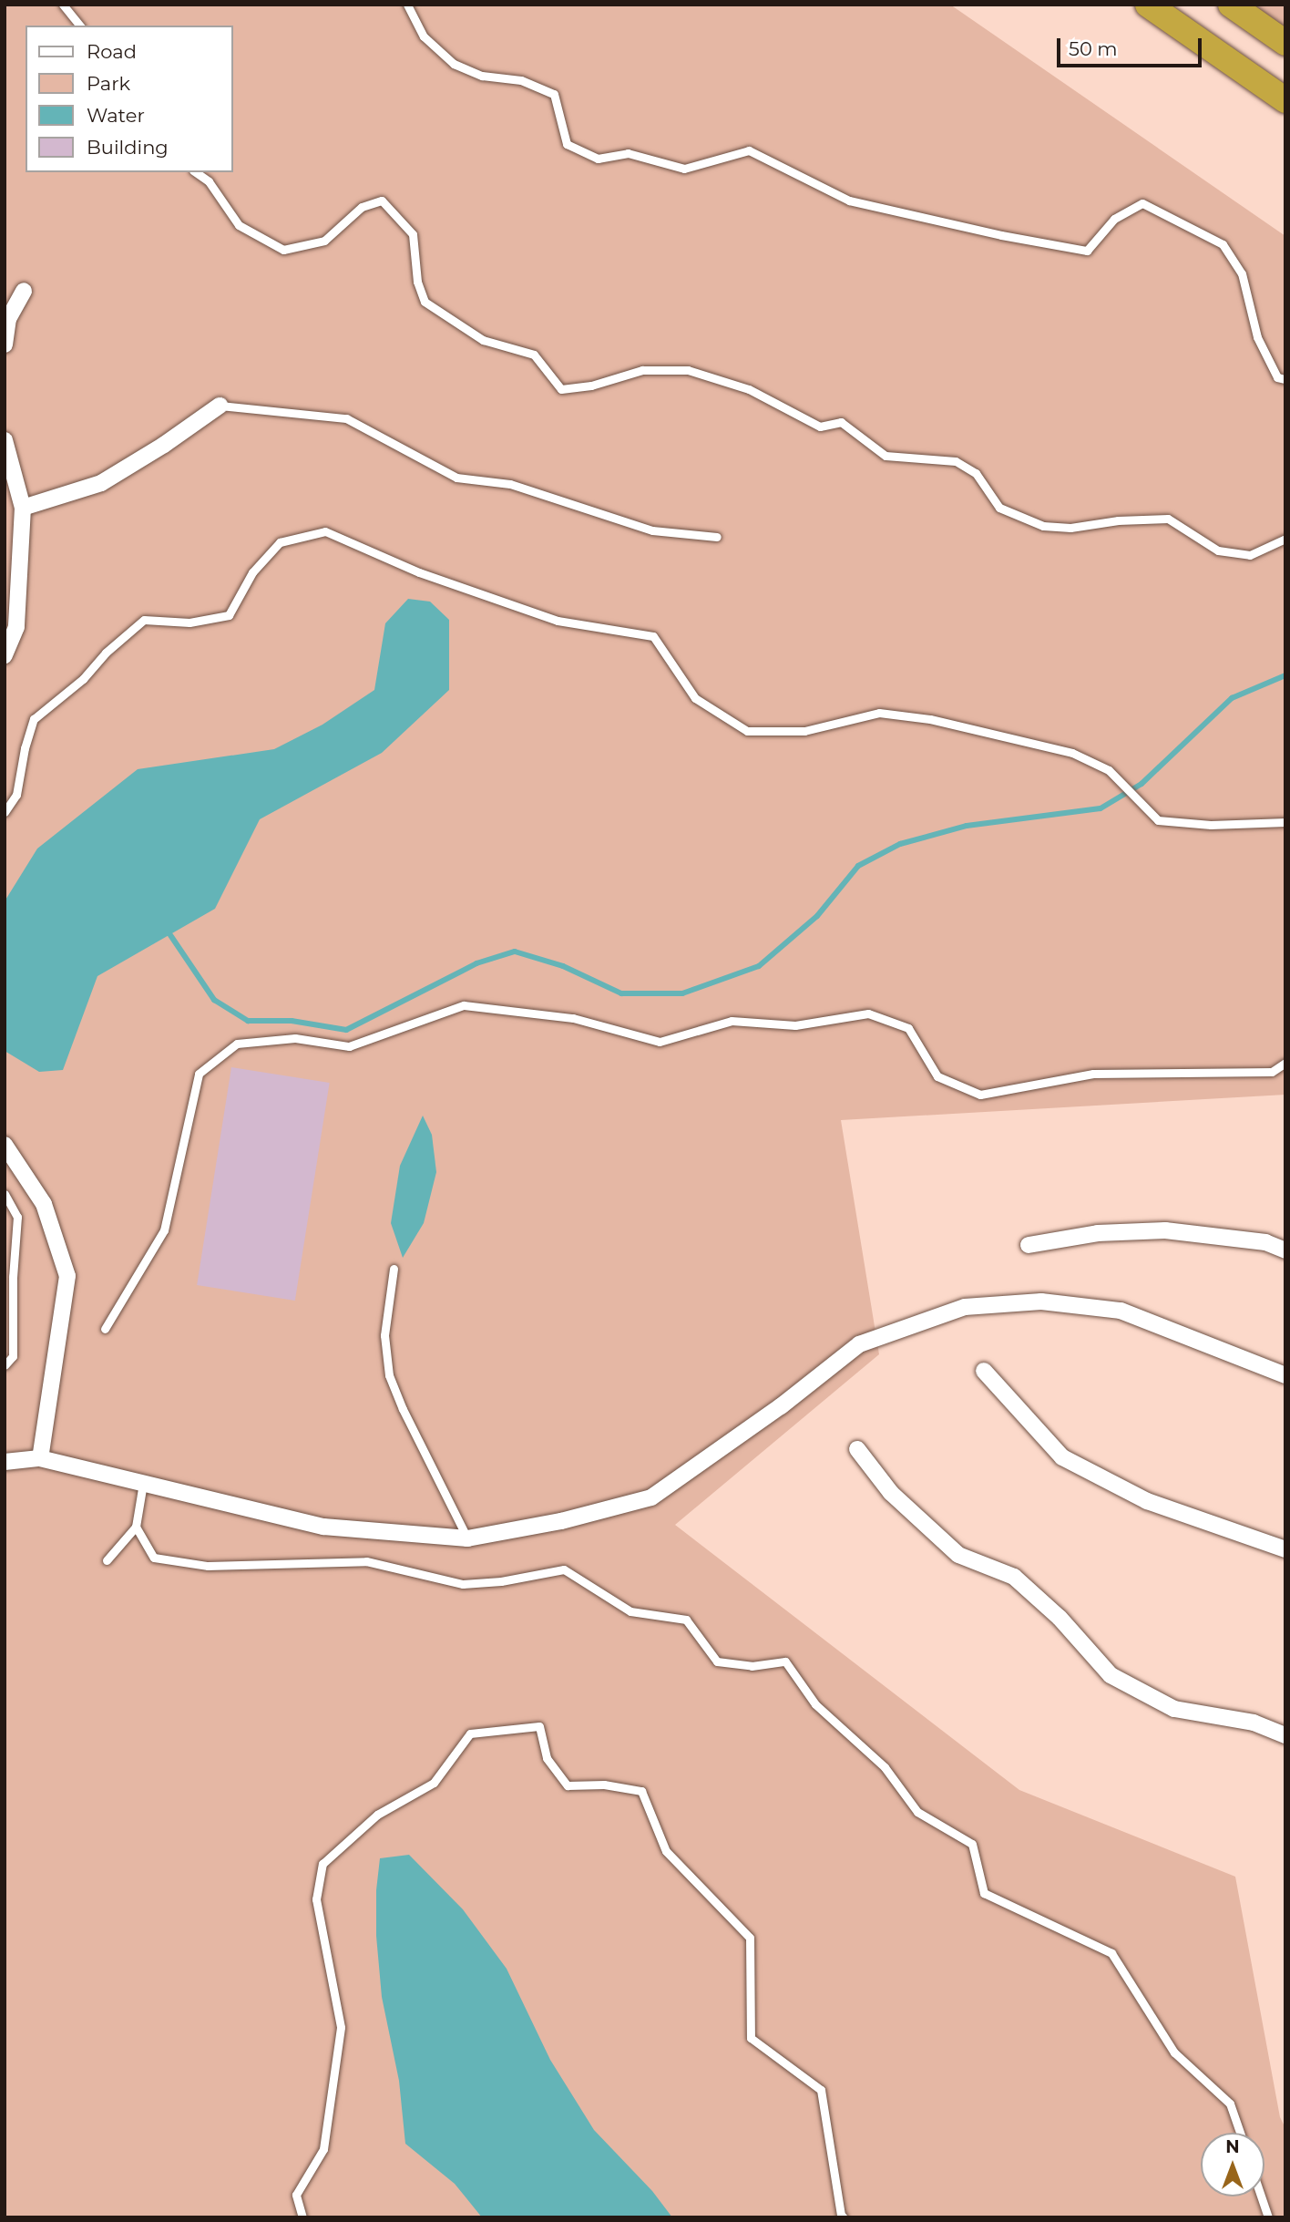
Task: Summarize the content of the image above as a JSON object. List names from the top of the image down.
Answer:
{
  "legend": [
    "Road",
    "Park",
    "Water",
    "Building"
  ],
  "scale_bar": "50 m",
  "north": "top"
}
